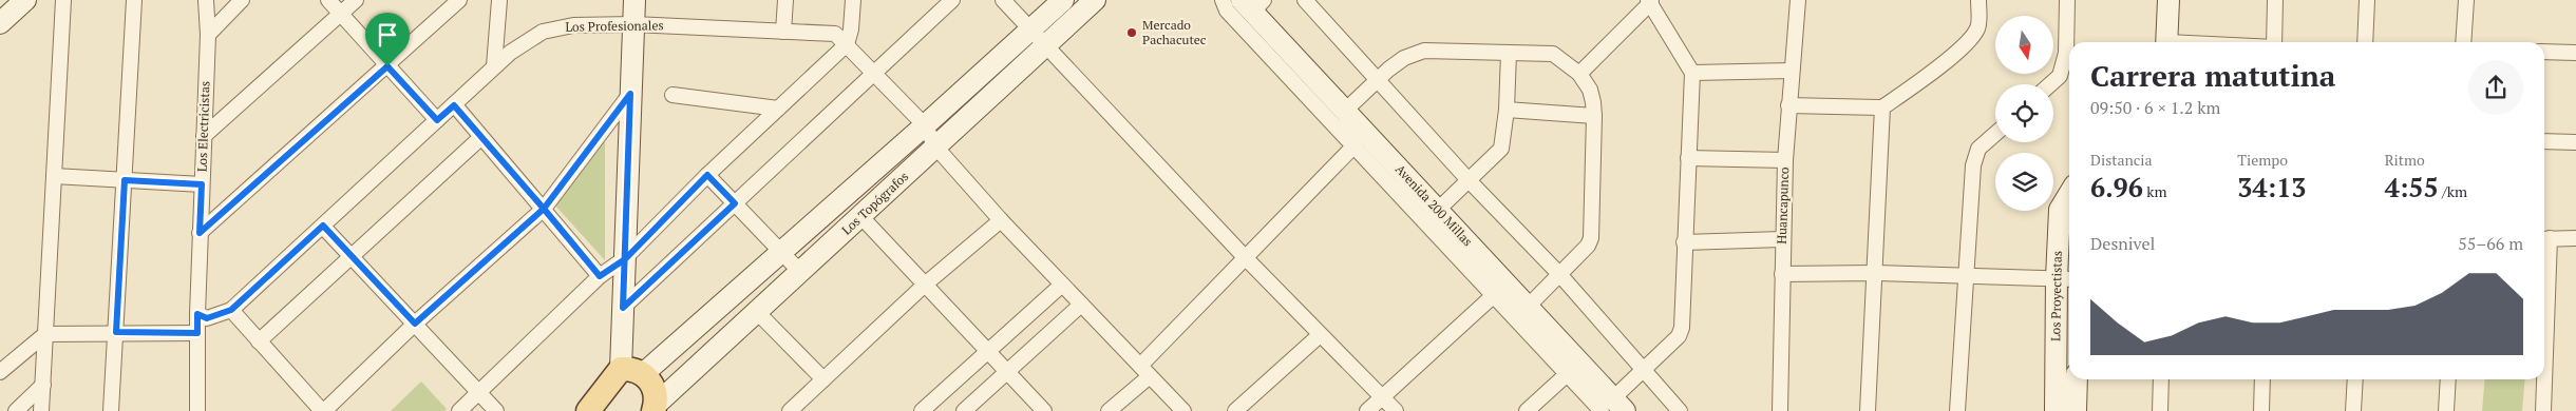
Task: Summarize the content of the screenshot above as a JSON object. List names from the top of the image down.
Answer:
{
  "streets": {
    "main road": ["Los Topógrafos", "Avenida 200 Millas", "Los Proyectistas"],
    "street": ["Los Profesionales", "Los Electricistas", "Huancapunco"]
  },
  "crossings": [
    ["Los Profesionales", "Los Topógrafos"]
  ],
  "places": ["Mercado Pachacutec"],
  "north": "bottom",
  "page": {
    "heading": ["Carrera matutina", "09:50 · 6 × 1.2 km"],
    "stats": [
      ["Distancia", "6.96 km"],
      ["Tiempo", "34:13"],
      ["Ritmo", "4:55 /km"]
    ],
    "chart": ["Desnivel", "55–66 m"]
  }
}
